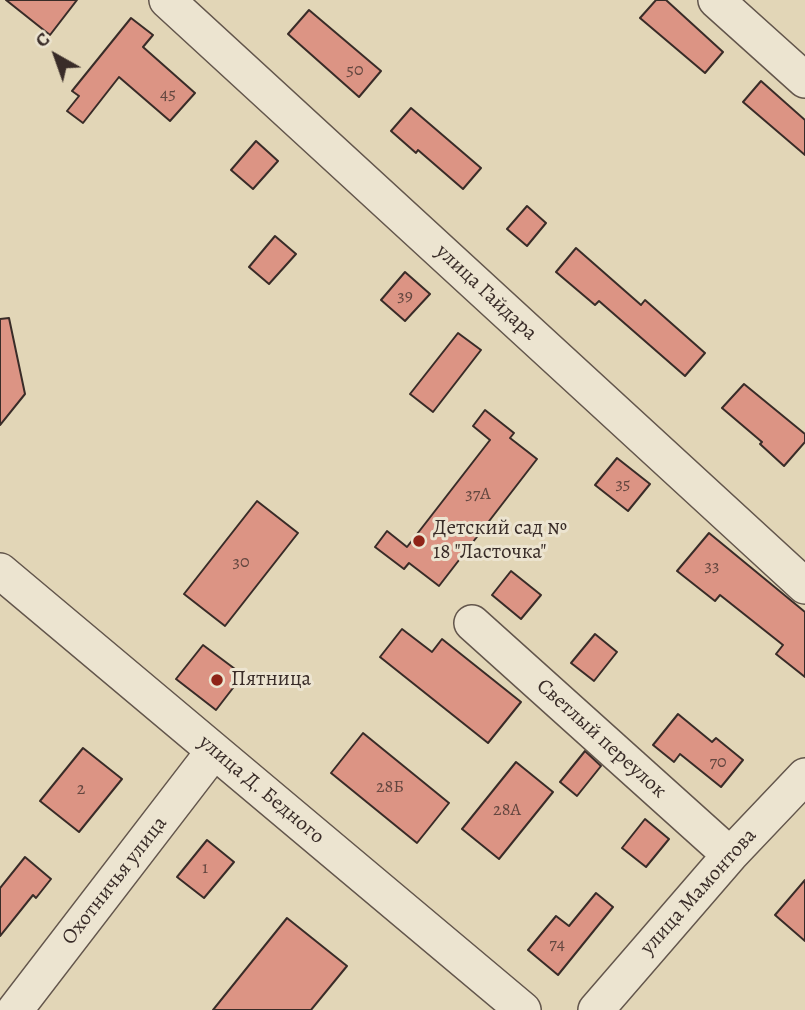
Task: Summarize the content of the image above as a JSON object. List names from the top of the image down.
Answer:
{
  "streets": {
    "street": [
      "улица Гайдара",
      "Светлый переулок",
      "улица Д. Бедного",
      "Охотничья улица",
      "улица Мамонтова"
    ]
  },
  "crossings": [
    ["Светлый переулок", "улица Мамонтова"],
    ["улица Д. Бедного", "Охотничья улица"]
  ],
  "places": ["Детский сад № 18 \"Ласточка\"", "Пятница"],
  "house_numbers": [
    "50",
    "45",
    "39",
    "35",
    "37А",
    "30",
    "33",
    "70",
    "28Б",
    "2",
    "28А",
    "1",
    "74"
  ],
  "north": "top left"
}
